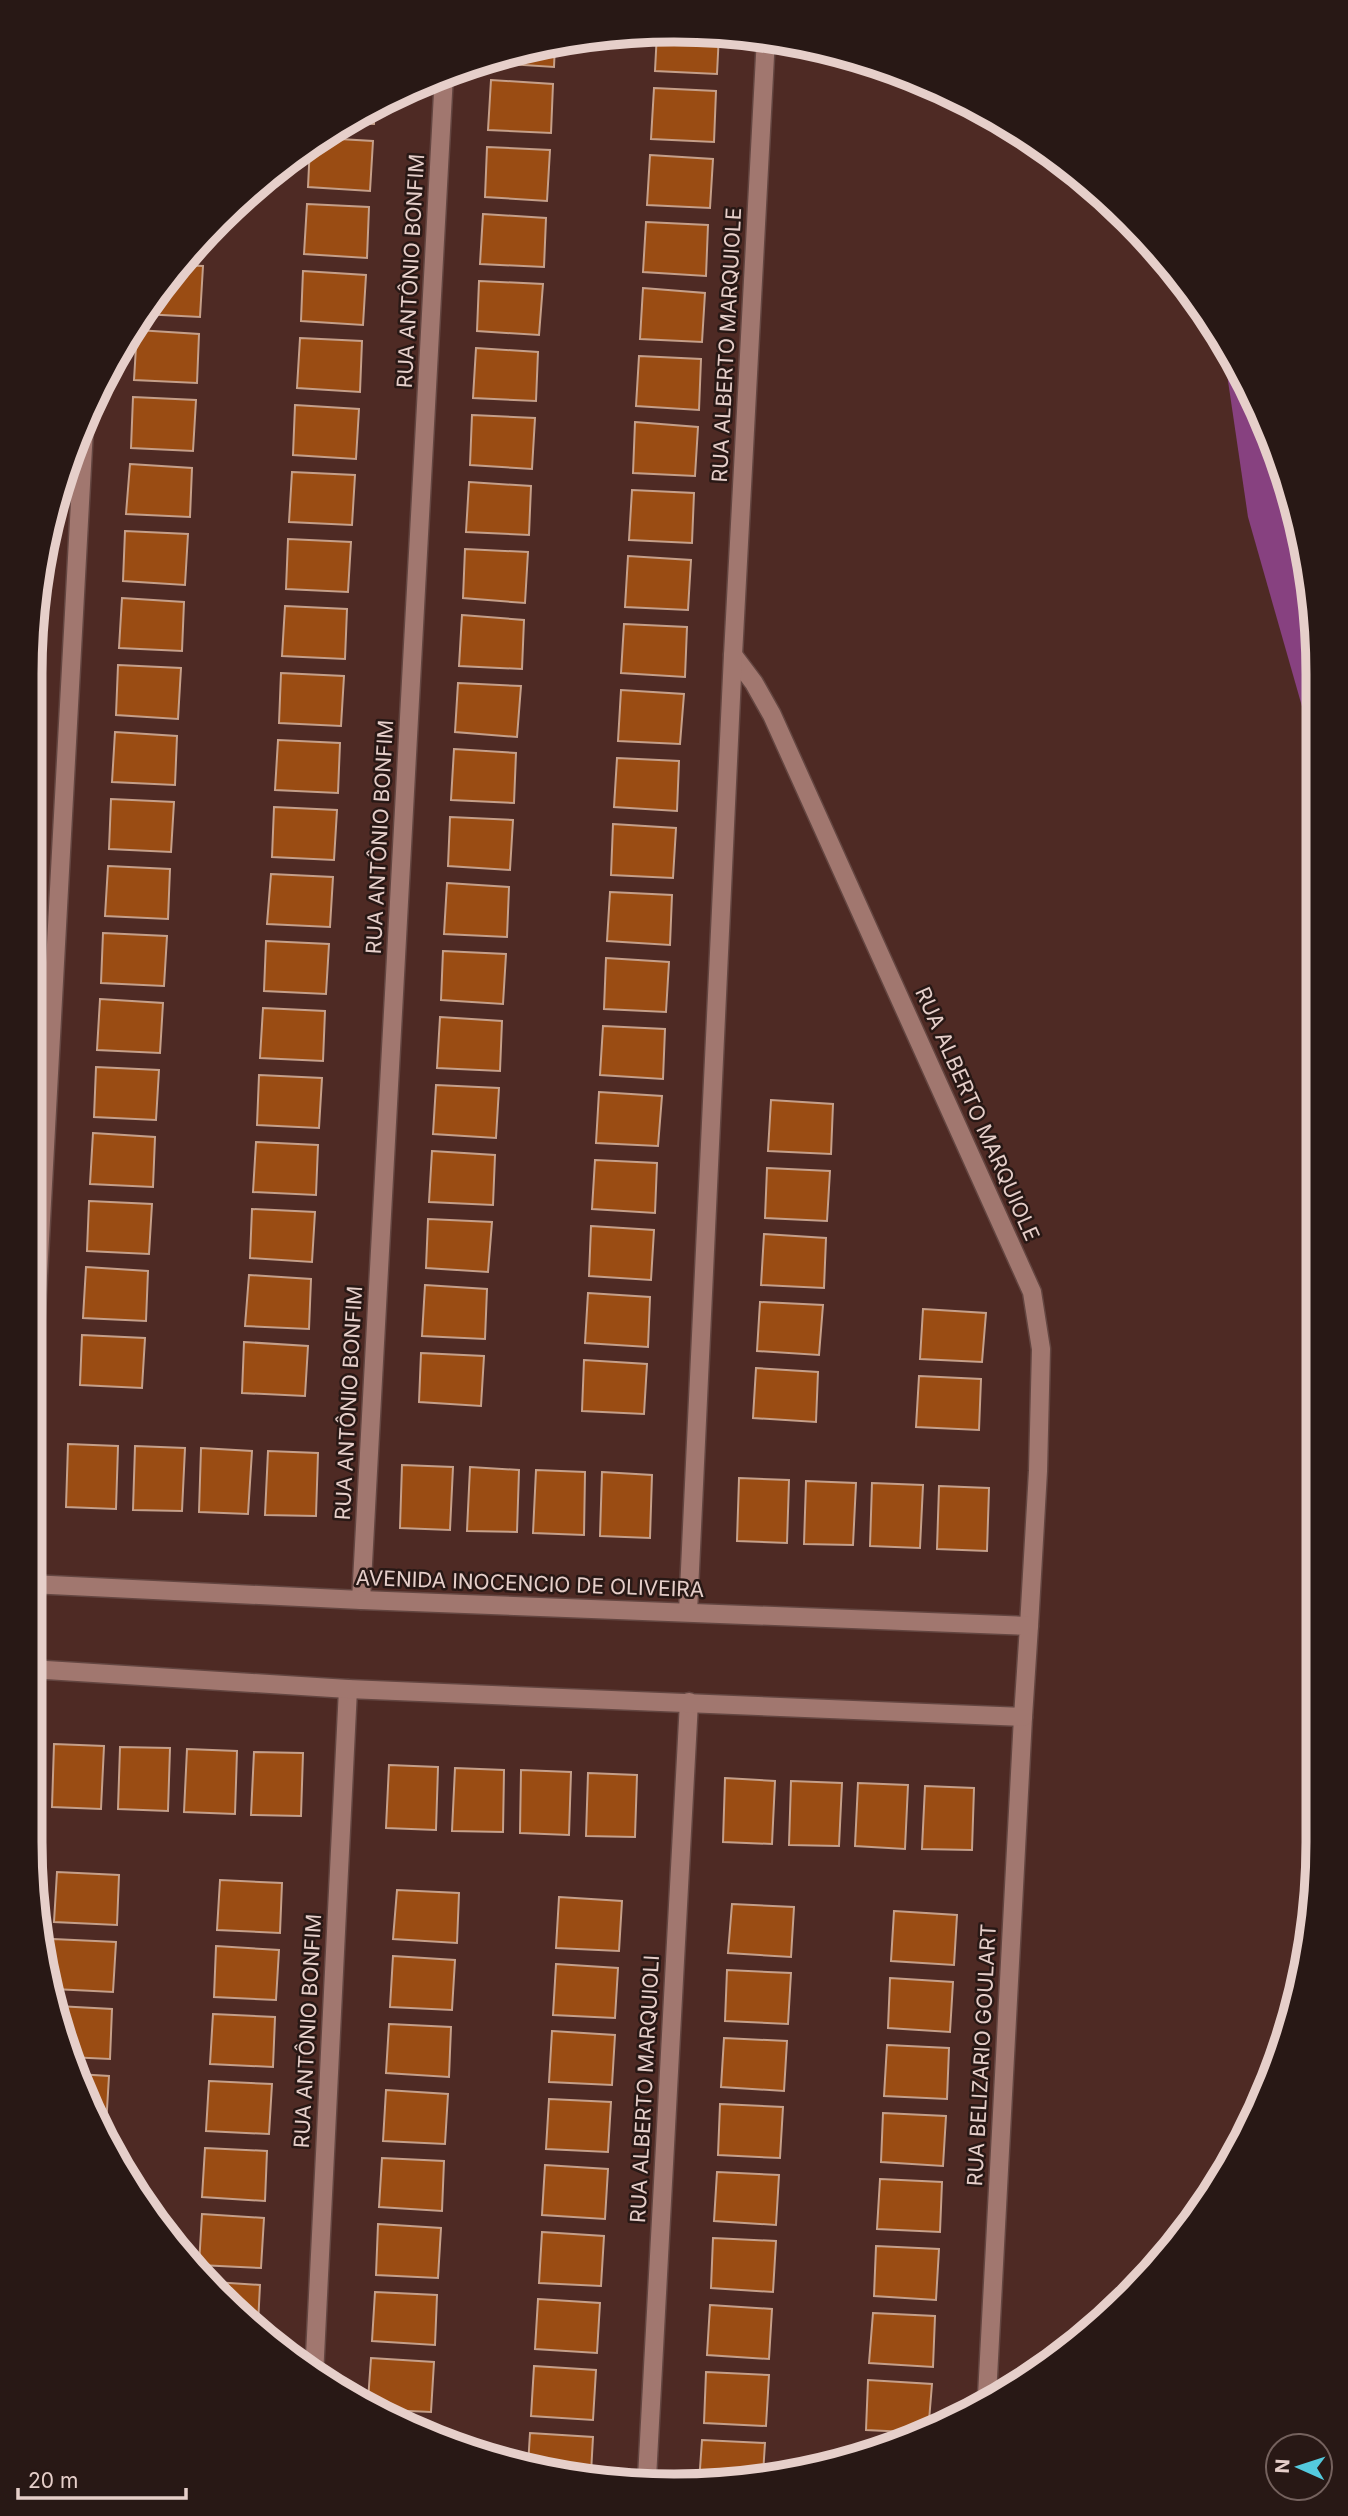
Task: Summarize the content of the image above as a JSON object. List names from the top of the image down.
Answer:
{
  "streets": {
    "street": [
      "RUA ANTÔNIO BONFIM",
      "RUA ALBERTO MARQUIOLE",
      "AVENIDA INOCENCIO DE OLIVEIRA",
      "RUA BELIZARIO GOULART",
      "RUA ALBERTO MARQUIOLI"
    ]
  },
  "crossings": [
    ["RUA ANTÔNIO BONFIM", "AVENIDA INOCENCIO DE OLIVEIRA"],
    ["RUA ALBERTO MARQUIOLE", "AVENIDA INOCENCIO DE OLIVEIRA"],
    ["RUA ALBERTO MARQUIOLE", "RUA BELIZARIO GOULART"]
  ],
  "scale_bar": "20 m",
  "north": "left"
}
